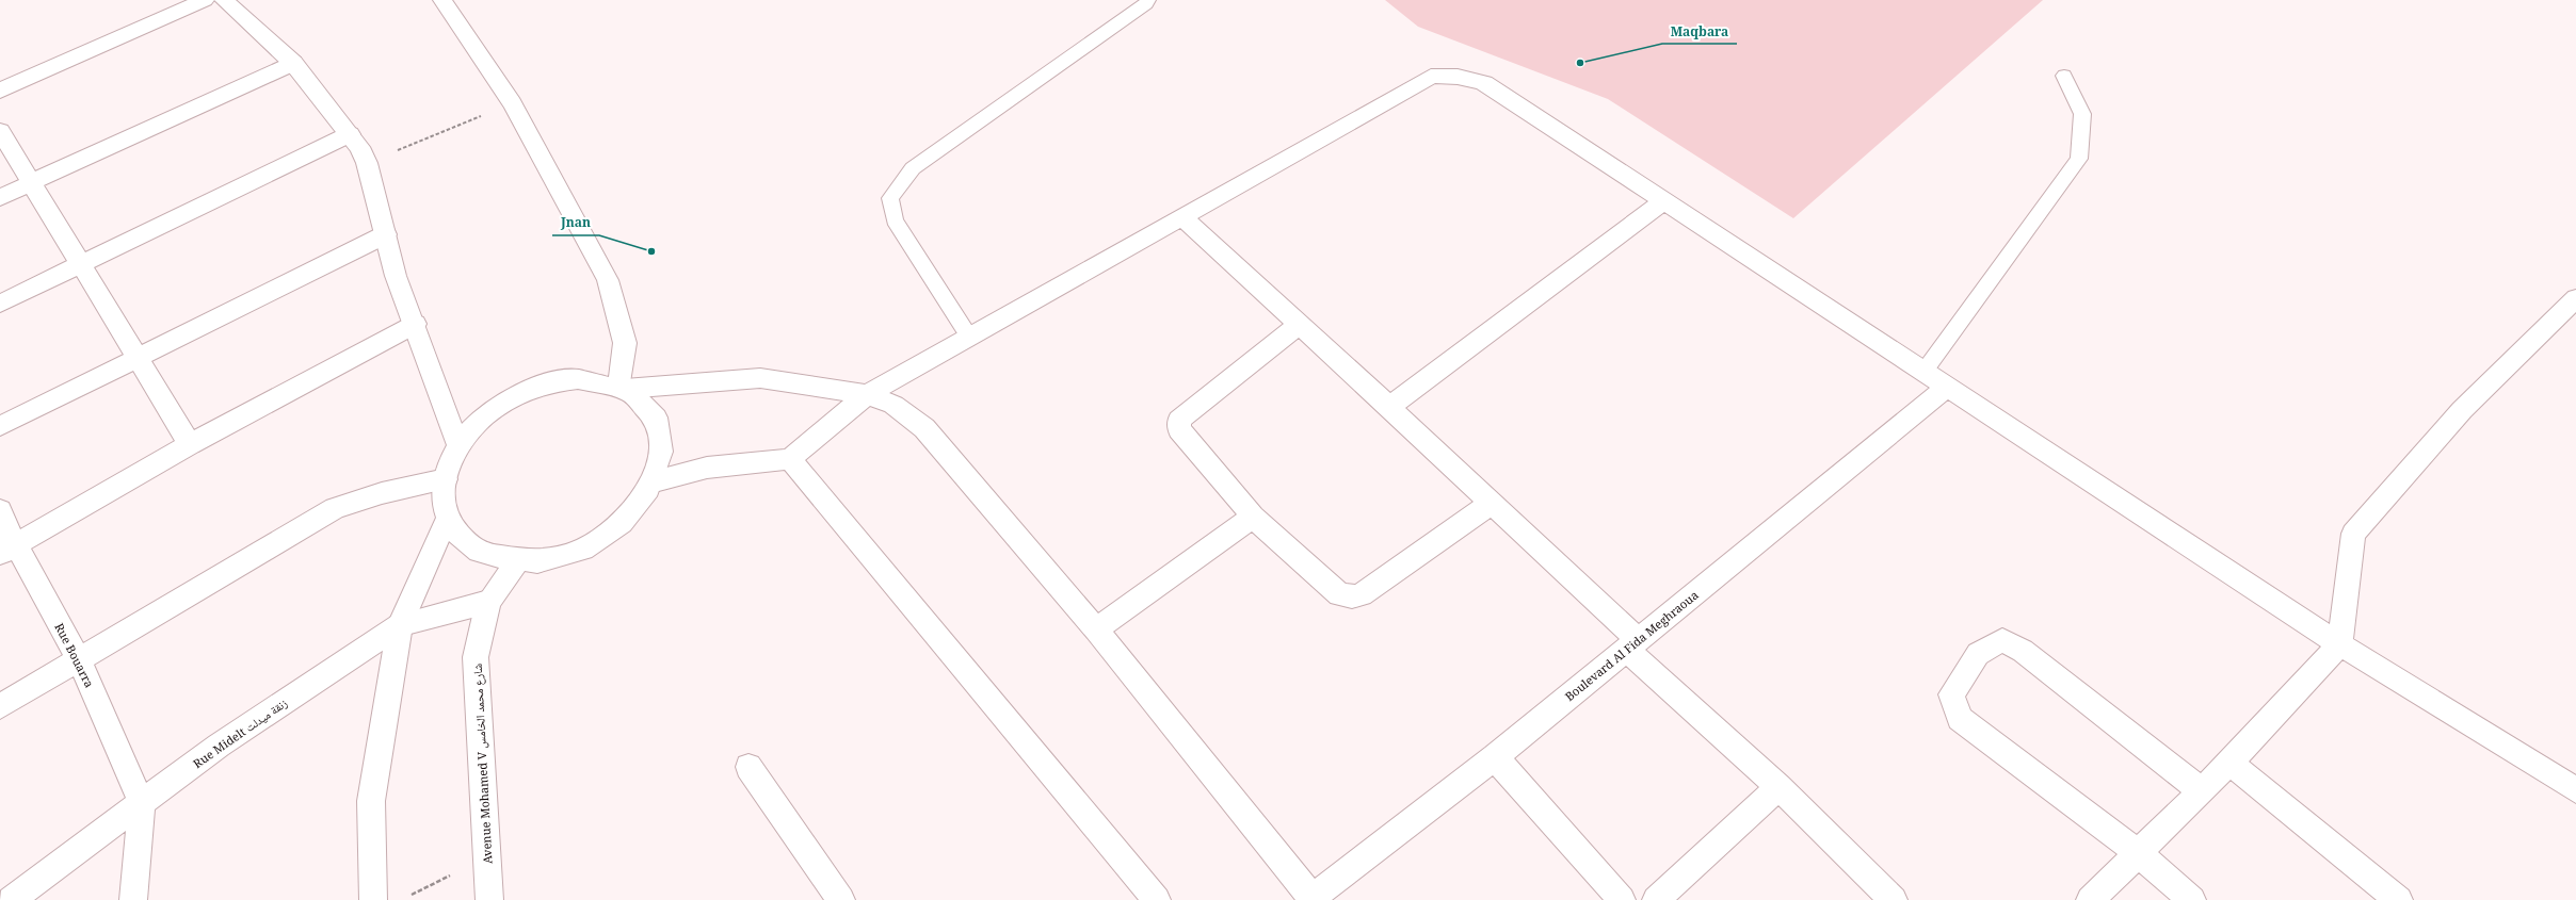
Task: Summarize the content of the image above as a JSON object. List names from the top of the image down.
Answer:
{
  "streets": {
    "street": [
      "Boulevard Al Fida Meghraoua",
      "Rue Bouarra",
      "Rue Midelt زنقة ميدلت",
      "Avenue Mohamed V شارع محمد الخامس"
    ]
  },
  "crossings": [
    ["Rue Bouarra", "Rue Midelt زنقة ميدلت"],
    ["Rue Midelt زنقة ميدلت", "Avenue Mohamed V شارع محمد الخامس"]
  ],
  "places": ["Maqbara", "Jnan"]
}
